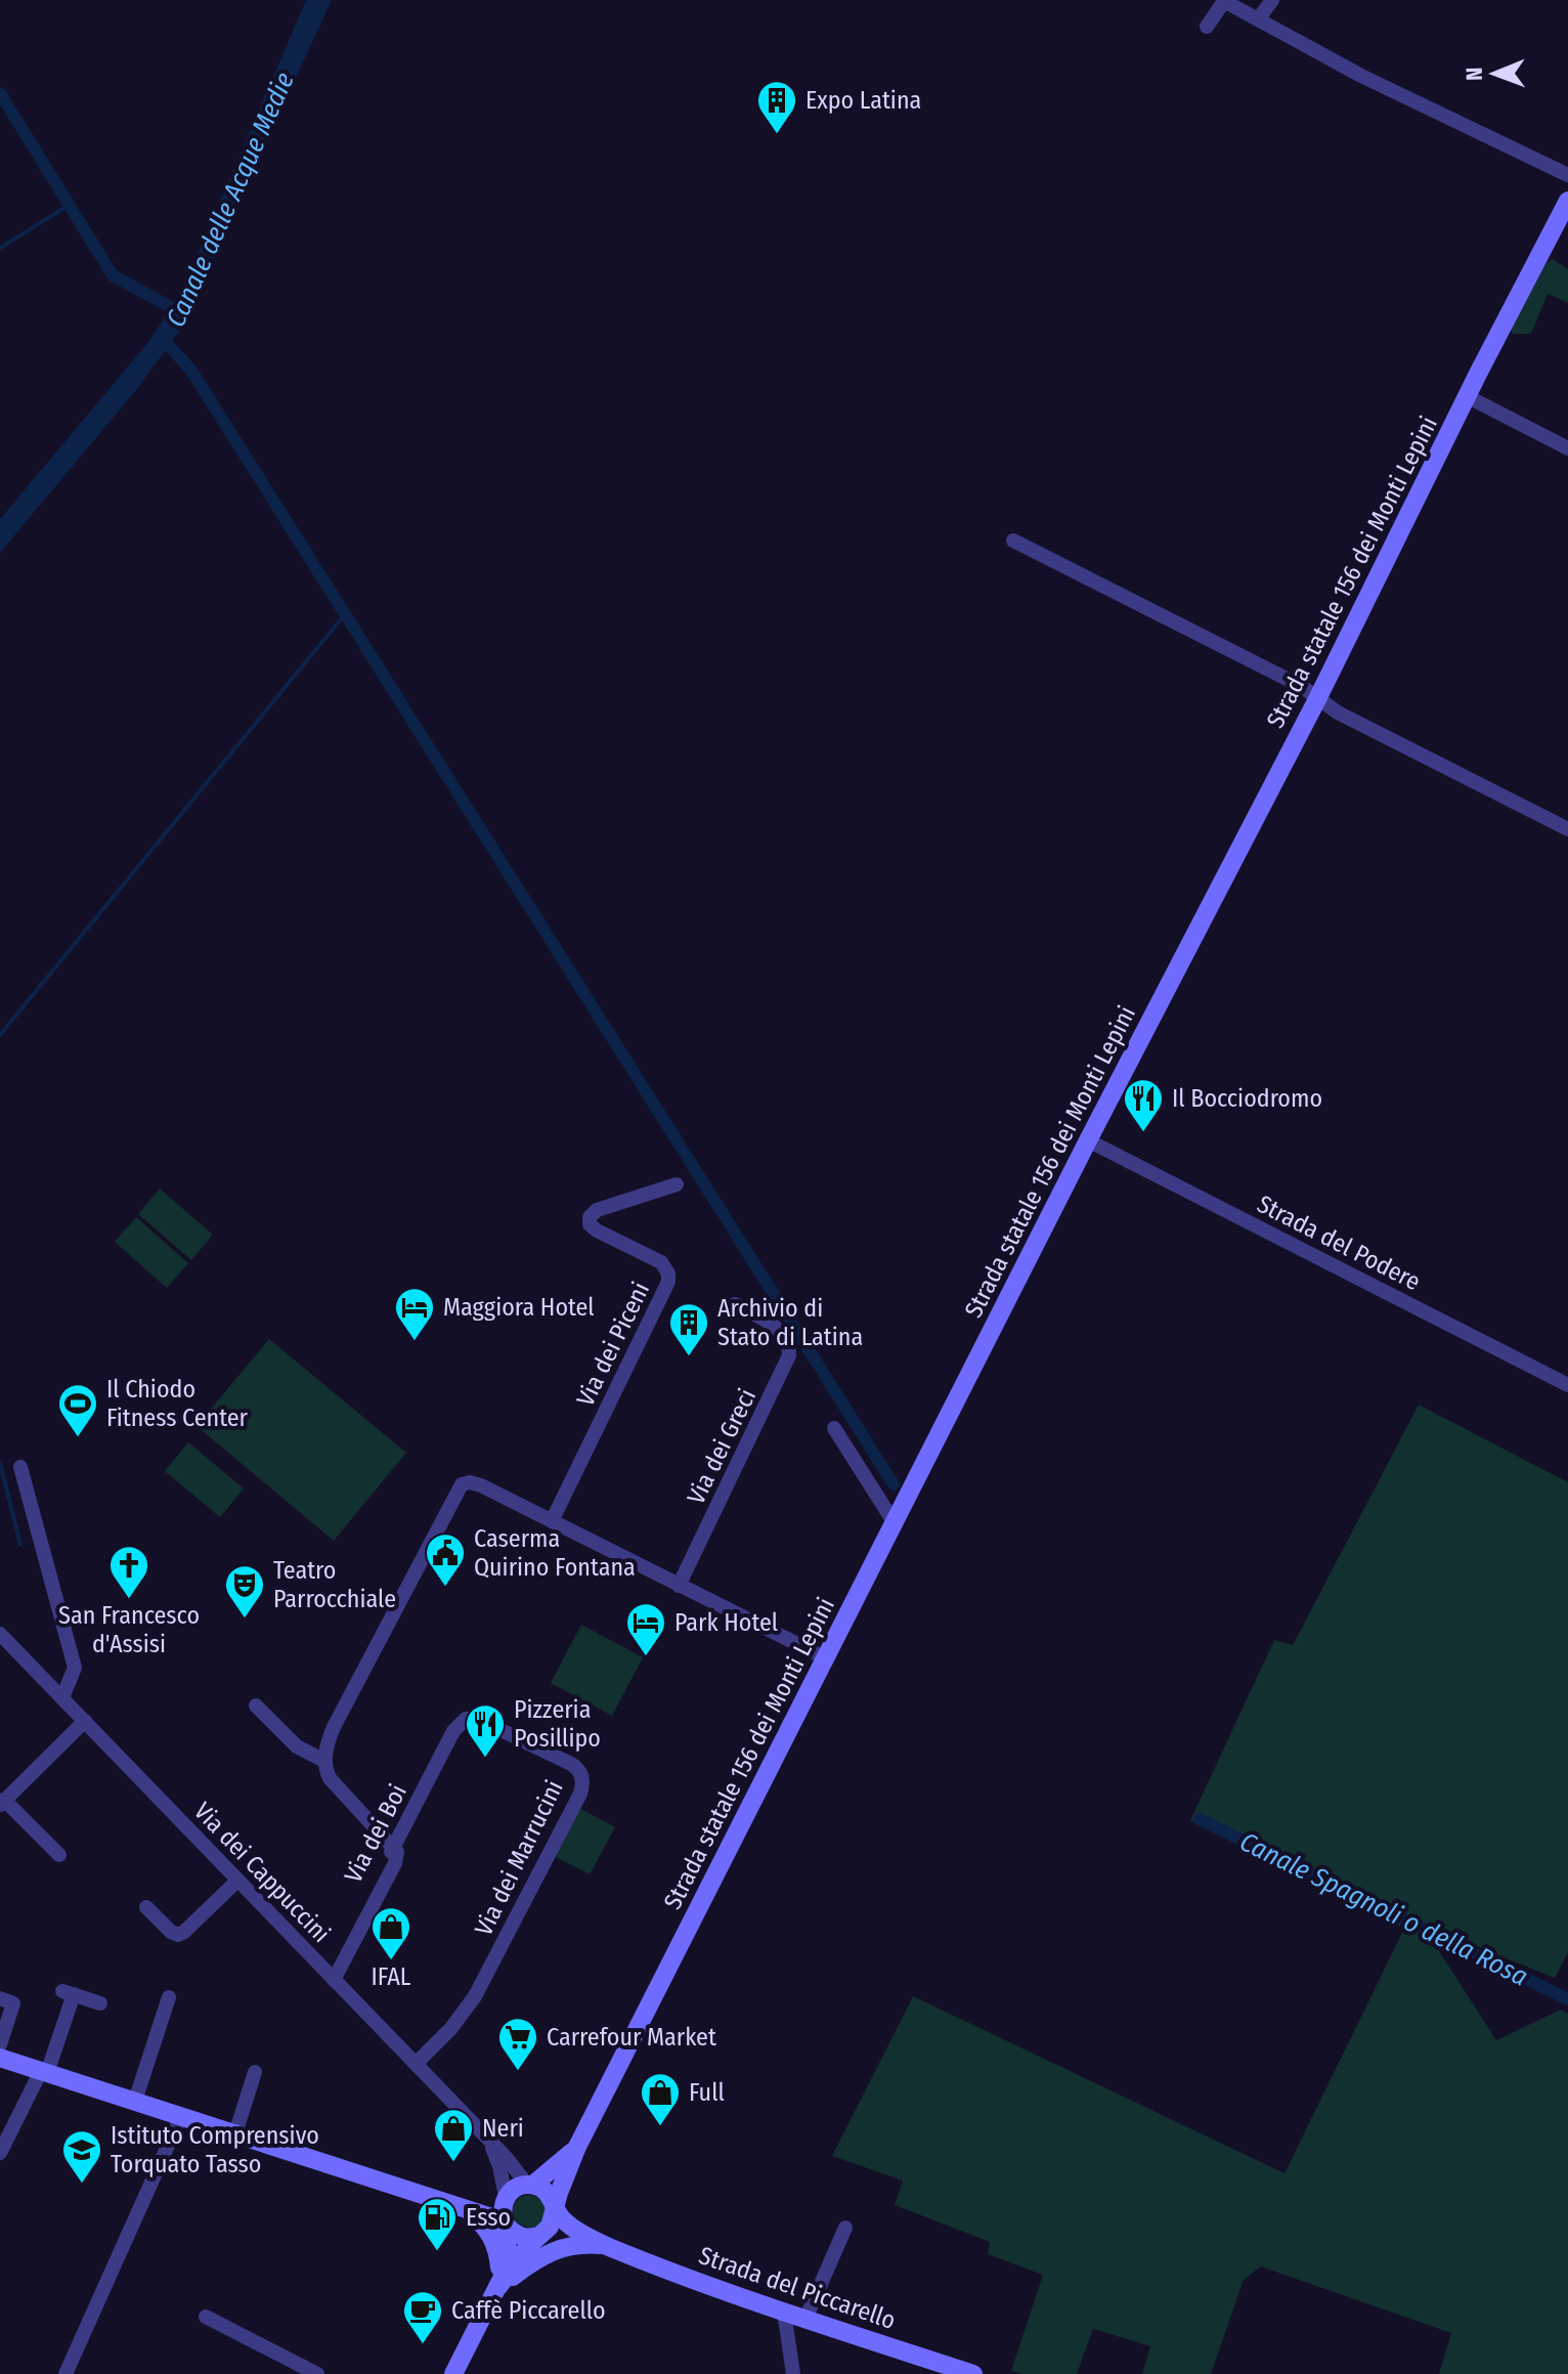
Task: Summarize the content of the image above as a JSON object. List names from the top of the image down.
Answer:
{
  "streets": {
    "main road": ["Strada statale 156 dei Monti Lepini", "Strada del Piccarello"],
    "street": [
      "Strada del Podere",
      "Via dei Piceni",
      "Via dei Greci",
      "Via dei Boi",
      "Via dei Marrucini",
      "Via dei Cappuccini"
    ]
  },
  "crossings": [
    ["Strada statale 156 dei Monti Lepini", "Strada del Podere"],
    ["Strada statale 156 dei Monti Lepini", "Via dei Cappuccini"],
    ["Strada statale 156 dei Monti Lepini", "Strada del Piccarello"],
    ["Via dei Boi", "Via dei Marrucini"],
    ["Via dei Boi", "Via dei Cappuccini"],
    ["Via dei Marrucini", "Via dei Cappuccini"],
    ["Via dei Cappuccini", "Strada del Piccarello"]
  ],
  "water": ["Canale delle Acque Medie", "Canale Spagnoli o della Rosa"],
  "places": {
    "building": ["Expo Latina", "Archivio di Stato di Latina"],
    "restaurant": ["Il Bocciodromo", "Pizzeria Posillipo"],
    "hotel": ["Maggiora Hotel", "Park Hotel"],
    "sports": ["Il Chiodo Fitness Center"],
    "public building": ["Caserma Quirino Fontana"],
    "church": ["San Francesco d'Assisi"],
    "theatre": ["Teatro Parrocchiale"],
    "shop": ["IFAL", "Full", "Neri"],
    "supermarket": ["Carrefour Market"],
    "school or university": ["Istituto Comprensivo Torquato Tasso"],
    "fuel station": ["Esso"],
    "cafe": ["Caffè Piccarello"]
  },
  "north": "left"
}
